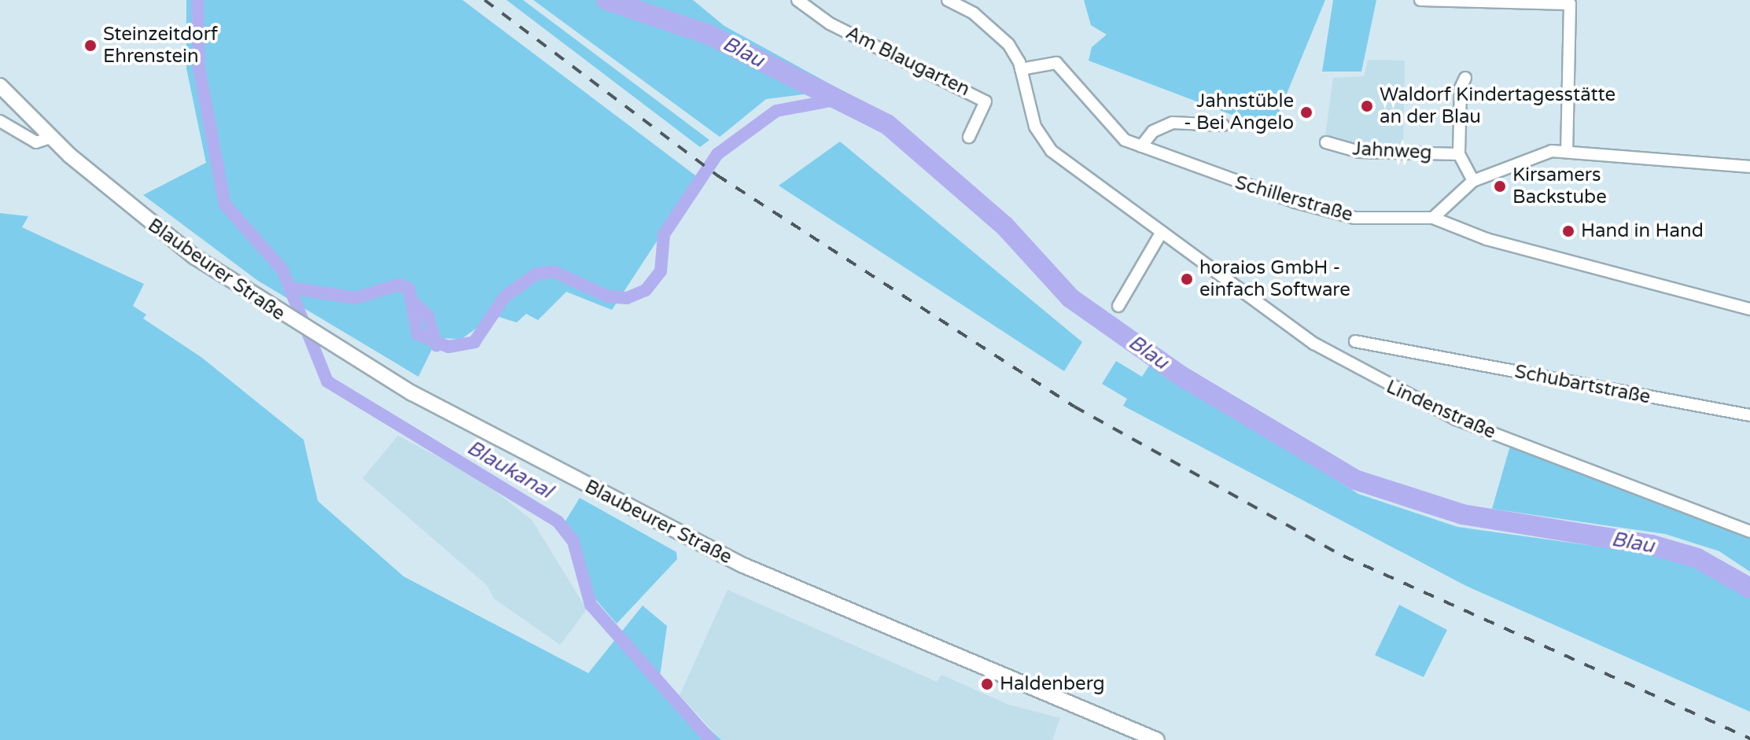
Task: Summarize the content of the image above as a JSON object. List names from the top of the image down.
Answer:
{
  "streets": {
    "main road": ["Blaubeurer Straße"],
    "street": [
      "Am Blaugarten",
      "Jahnweg",
      "Schillerstraße",
      "Schubartstraße",
      "Lindenstraße"
    ]
  },
  "crossings": [
    ["Schillerstraße", "Lindenstraße"]
  ],
  "water": ["Blau", "Blaukanal"],
  "places": [
    "Steinzeitdorf Ehrenstein",
    "Waldorf Kindertagesstätte an der Blau",
    "Jahnstüble - Bei Angelo",
    "Kirsamers Backstube",
    "Hand in Hand",
    "horaios GmbH - einfach Software",
    "Haldenberg"
  ]
}
